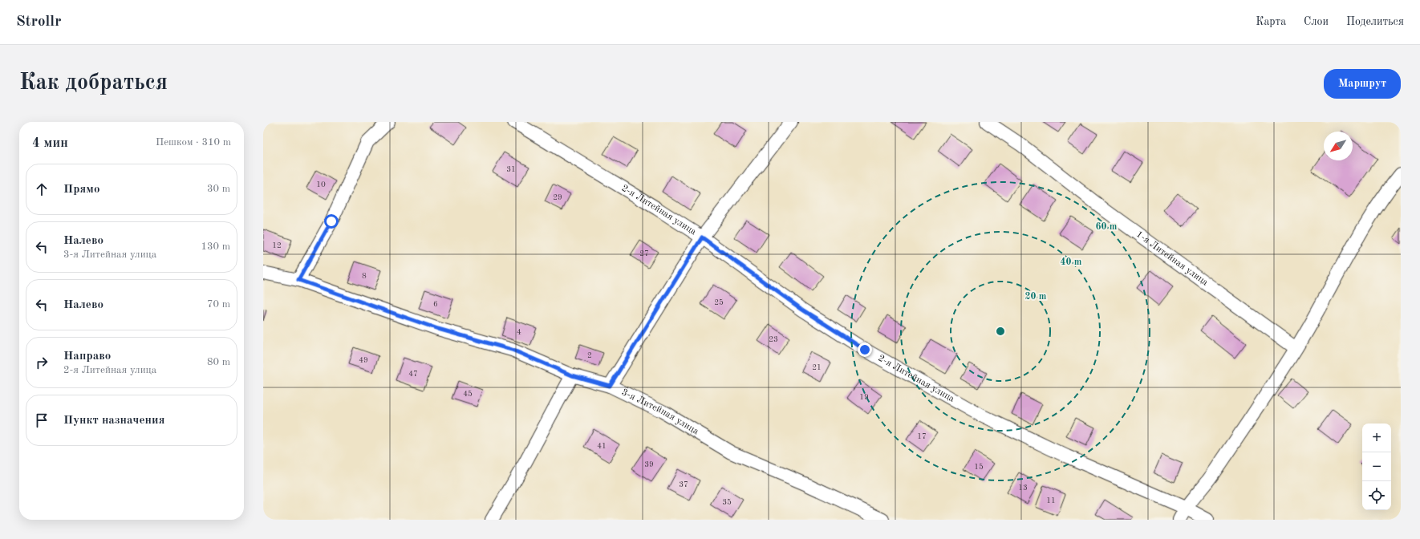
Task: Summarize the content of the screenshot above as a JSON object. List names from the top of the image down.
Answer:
{
  "streets": {
    "street": ["2-я Литейная улица", "1-я Литейная улица", "3-я Литейная улица"]
  },
  "house_numbers": [
    "31",
    "10",
    "29",
    "12",
    "27",
    "8",
    "25",
    "6",
    "4",
    "23",
    "2",
    "49",
    "21",
    "47",
    "45",
    "19",
    "17",
    "41",
    "39",
    "15",
    "37",
    "13",
    "11",
    "35"
  ],
  "north": "bottom left",
  "page": {
    "header": "Strollr",
    "nav": ["Карта", "Слои", "Поделиться"],
    "buttons": "Маршрут",
    "title": "Как добраться",
    "heading": ["4 мин", "Пешком · 310 m"],
    "list": [
      ["Прямо", "30 m"],
      ["Налево", "3-я Литейная улица", "130 m"],
      ["Налево", "70 m"],
      ["Направо", "2-я Литейная улица", "80 m"],
      "Пункт назначения"
    ],
    "map_buttons": ["+", "−"]
  },
  "rings": ["60 m", "40 m", "20 m"]
}
